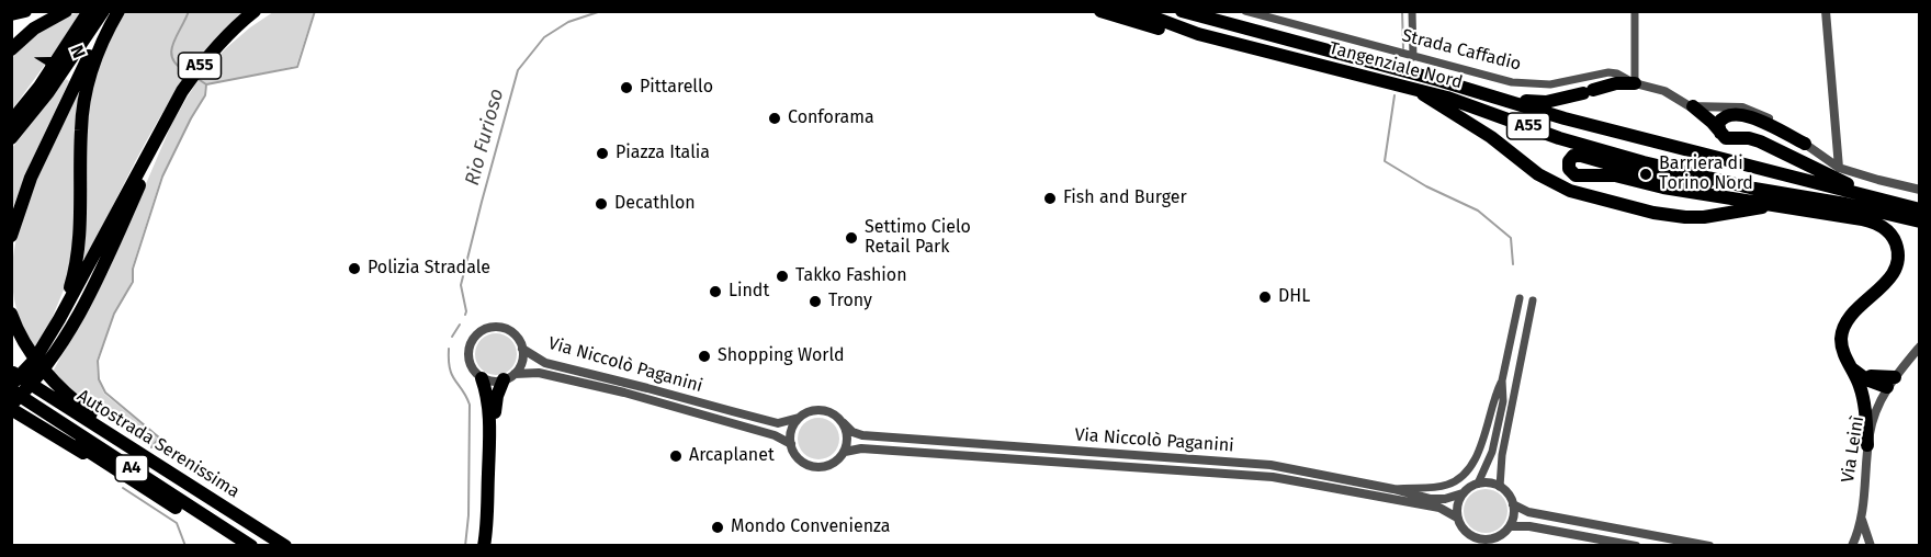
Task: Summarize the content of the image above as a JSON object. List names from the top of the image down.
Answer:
{
  "streets": {
    "highway": [
      "A55",
      "Tangenziale Nord",
      "Autostrada Serenissima",
      "A4"
    ],
    "street": ["Strada Caffadio", "Via Niccolò Paganini", "Via Leinì"]
  },
  "crossings": [
    ["A55", "Tangenziale Nord"],
    ["Autostrada Serenissima", "A4"]
  ],
  "water": ["Rio Furioso"],
  "places": [
    "Pittarello",
    "Conforama",
    "Piazza Italia",
    "Barriera di Torino Nord",
    "Fish and Burger",
    "Decathlon",
    "Settimo Cielo Retail Park",
    "Polizia Stradale",
    "Takko Fashion",
    "Lindt",
    "DHL",
    "Trony",
    "Shopping World",
    "Arcaplanet",
    "Mondo Convenienza"
  ],
  "north": "right"
}
